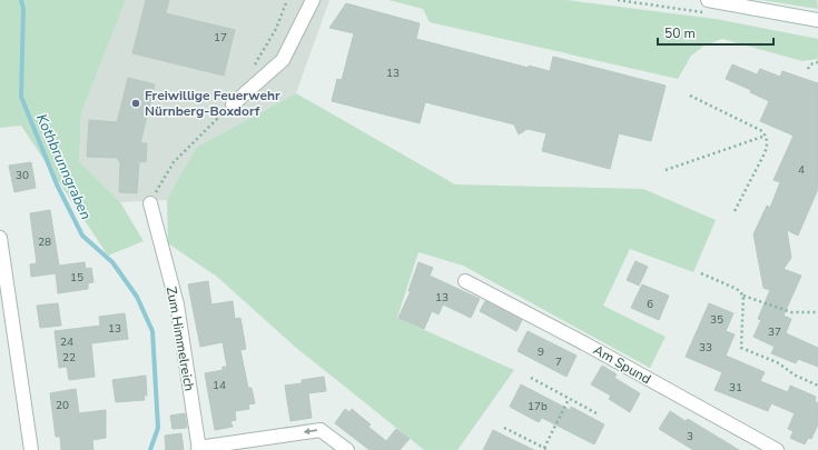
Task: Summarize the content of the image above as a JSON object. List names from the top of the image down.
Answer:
{
  "streets": {
    "street": ["Zum Himmelreich", "Am Spund"]
  },
  "water": ["Kothbrunngraben"],
  "places": ["Freiwillige Feuerwehr Nürnberg-Boxdorf"],
  "house_numbers": [
    "17",
    "13",
    "4",
    "30",
    "28",
    "15",
    "13",
    "6",
    "35",
    "13",
    "37",
    "24",
    "33",
    "9",
    "22",
    "7",
    "14",
    "31",
    "20",
    "17b",
    "3"
  ],
  "scale_bar": "50 m"
}
